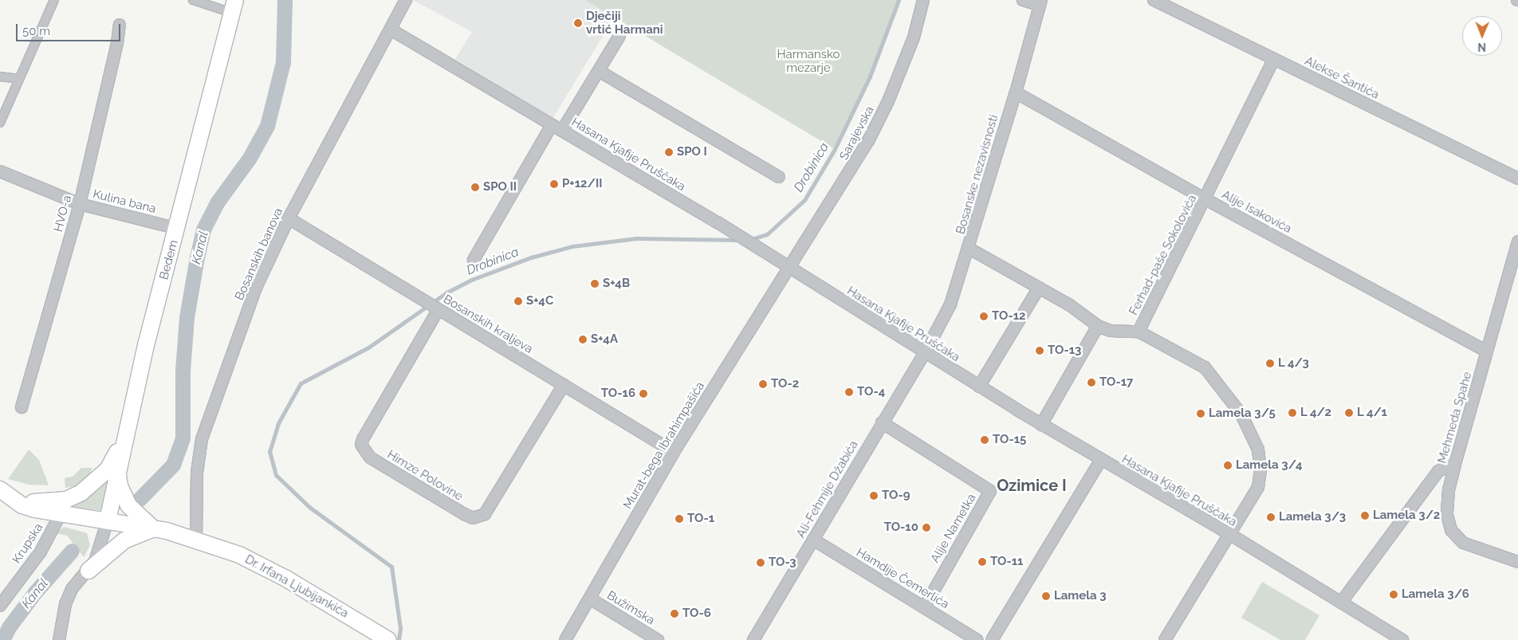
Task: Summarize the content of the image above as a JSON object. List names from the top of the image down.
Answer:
{
  "streets": {
    "main road": ["Bedem", "Dr. Irfana Ljubijankića"],
    "street": [
      "Alekse Šantića",
      "Sarajevska",
      "Hasana Kjafije Pruščaka",
      "Bosanske nezavisnosti",
      "Kulina bana",
      "Alije Isakovića",
      "HVO-a",
      "Bosanskih banova",
      "Ferhad-paše Sokolovića",
      "Bosanskih kraljeva",
      "Mehmeda Spahe",
      "Murat-bega Ibrahimpašića",
      "Himze Polovine",
      "Ali-Fehmije Džabića",
      "Alije Nametka",
      "Krupska",
      "Hamdije Čemerlića",
      "Bužimska"
    ]
  },
  "crossings": [
    ["Alekse Šantića", "Ferhad-paše Sokolovića"],
    ["Sarajevska", "Hasana Kjafije Pruščaka"],
    ["Sarajevska", "Murat-bega Ibrahimpašića"],
    ["Hasana Kjafije Pruščaka", "Bosanske nezavisnosti"],
    ["Hasana Kjafije Pruščaka", "Bosanskih banova"],
    ["Hasana Kjafije Pruščaka", "Ferhad-paše Sokolovića"],
    ["Hasana Kjafije Pruščaka", "Murat-bega Ibrahimpašića"],
    ["Hasana Kjafije Pruščaka", "Ali-Fehmije Džabića"],
    ["Bosanske nezavisnosti", "Alije Isakovića"],
    ["Bosanske nezavisnosti", "Ali-Fehmije Džabića"],
    ["Kulina bana", "HVO-a"],
    ["Kulina bana", "Bedem"],
    ["Alije Isakovića", "Ferhad-paše Sokolovića"],
    ["Alije Isakovića", "Mehmeda Spahe"],
    ["Bosanskih banova", "Bosanskih kraljeva"],
    ["Bosanskih banova", "Dr. Irfana Ljubijankića"],
    ["Bedem", "Dr. Irfana Ljubijankića"],
    ["Bosanskih kraljeva", "Murat-bega Ibrahimpašića"],
    ["Bosanskih kraljeva", "Himze Polovine"],
    ["Murat-bega Ibrahimpašića", "Bužimska"],
    ["Ali-Fehmije Džabića", "Alije Nametka"],
    ["Ali-Fehmije Džabića", "Hamdije Čemerlića"],
    ["Alije Nametka", "Hamdije Čemerlića"],
    ["Krupska", "Dr. Irfana Ljubijankića"]
  ],
  "districts": ["Ozimice I"],
  "water": ["Drobinica", "Kanal"],
  "parks": ["Harmansko mezarje"],
  "places": [
    "Dječiji vrtić Harmani",
    "SPO I",
    "P+12/II",
    "SPO II",
    "S+4B",
    "S+4C",
    "TO-12",
    "S+4A",
    "TO-13",
    "L 4/3",
    "TO-17",
    "TO-2",
    "TO-4",
    "TO-16",
    "L 4/2",
    "L 4/1",
    "Lamela 3/5",
    "TO-15",
    "Lamela 3/4",
    "TO-9",
    "Lamela 3/2",
    "Lamela 3/3",
    "TO-1",
    "TO-10",
    "TO-11",
    "TO-3",
    "Lamela 3/6",
    "Lamela 3",
    "TO-6"
  ],
  "scale_bar": "50 m",
  "north": "bottom"
}
